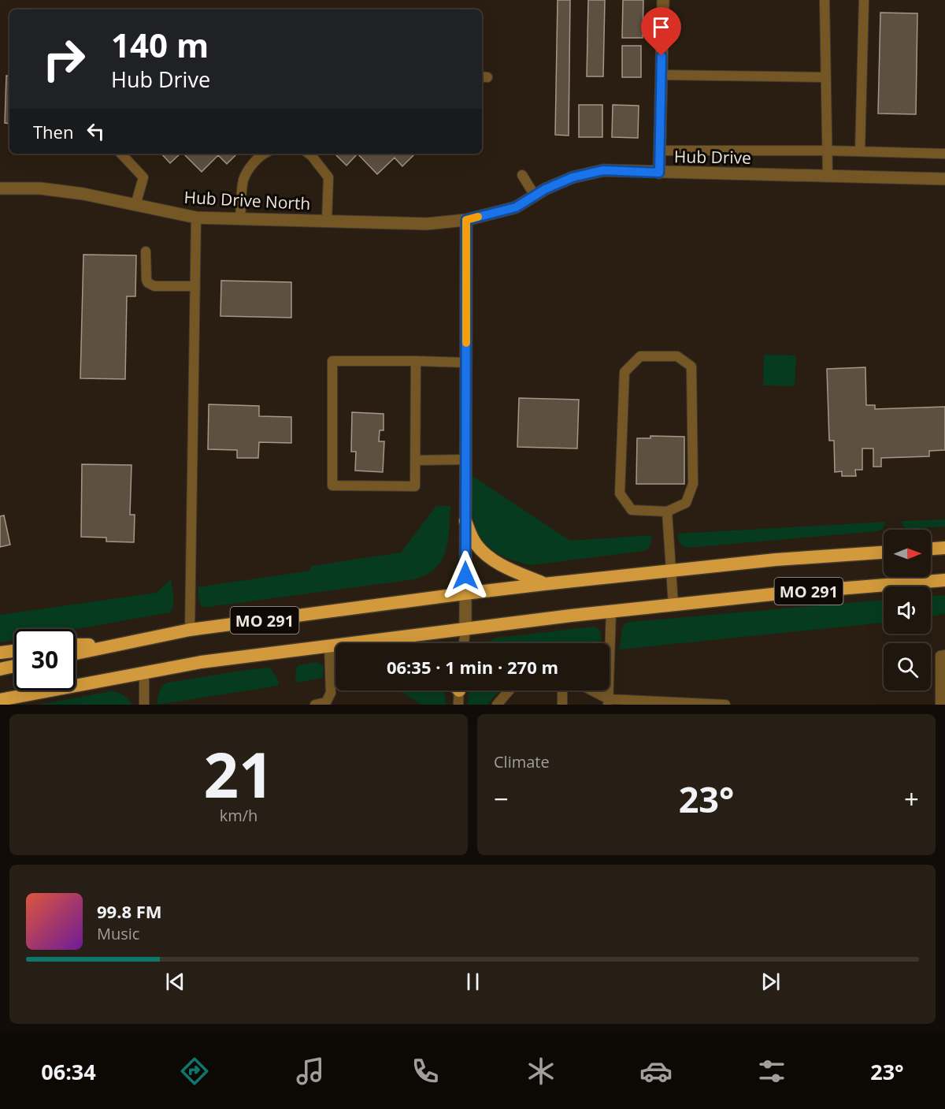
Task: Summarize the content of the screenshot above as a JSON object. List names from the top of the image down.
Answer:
{
  "streets": {
    "highway": ["MO 291"],
    "street": ["Hub Drive", "Hub Drive North"]
  },
  "crossings": [
    ["Hub Drive", "Hub Drive North"]
  ],
  "north": "right",
  "page": {
    "turn": ["140 m", "Hub Drive"],
    "then": "Then",
    "limit": "30",
    "trip": "06:35 · 1 min · 270 m",
    "tile": [
      ["21", "km/h"],
      "Climate"
    ],
    "heat": ["−", "23°", "+"],
    "song": ["99.8 FM", "Music"],
    "tabs": ["06:34", "23°"]
  }
}
